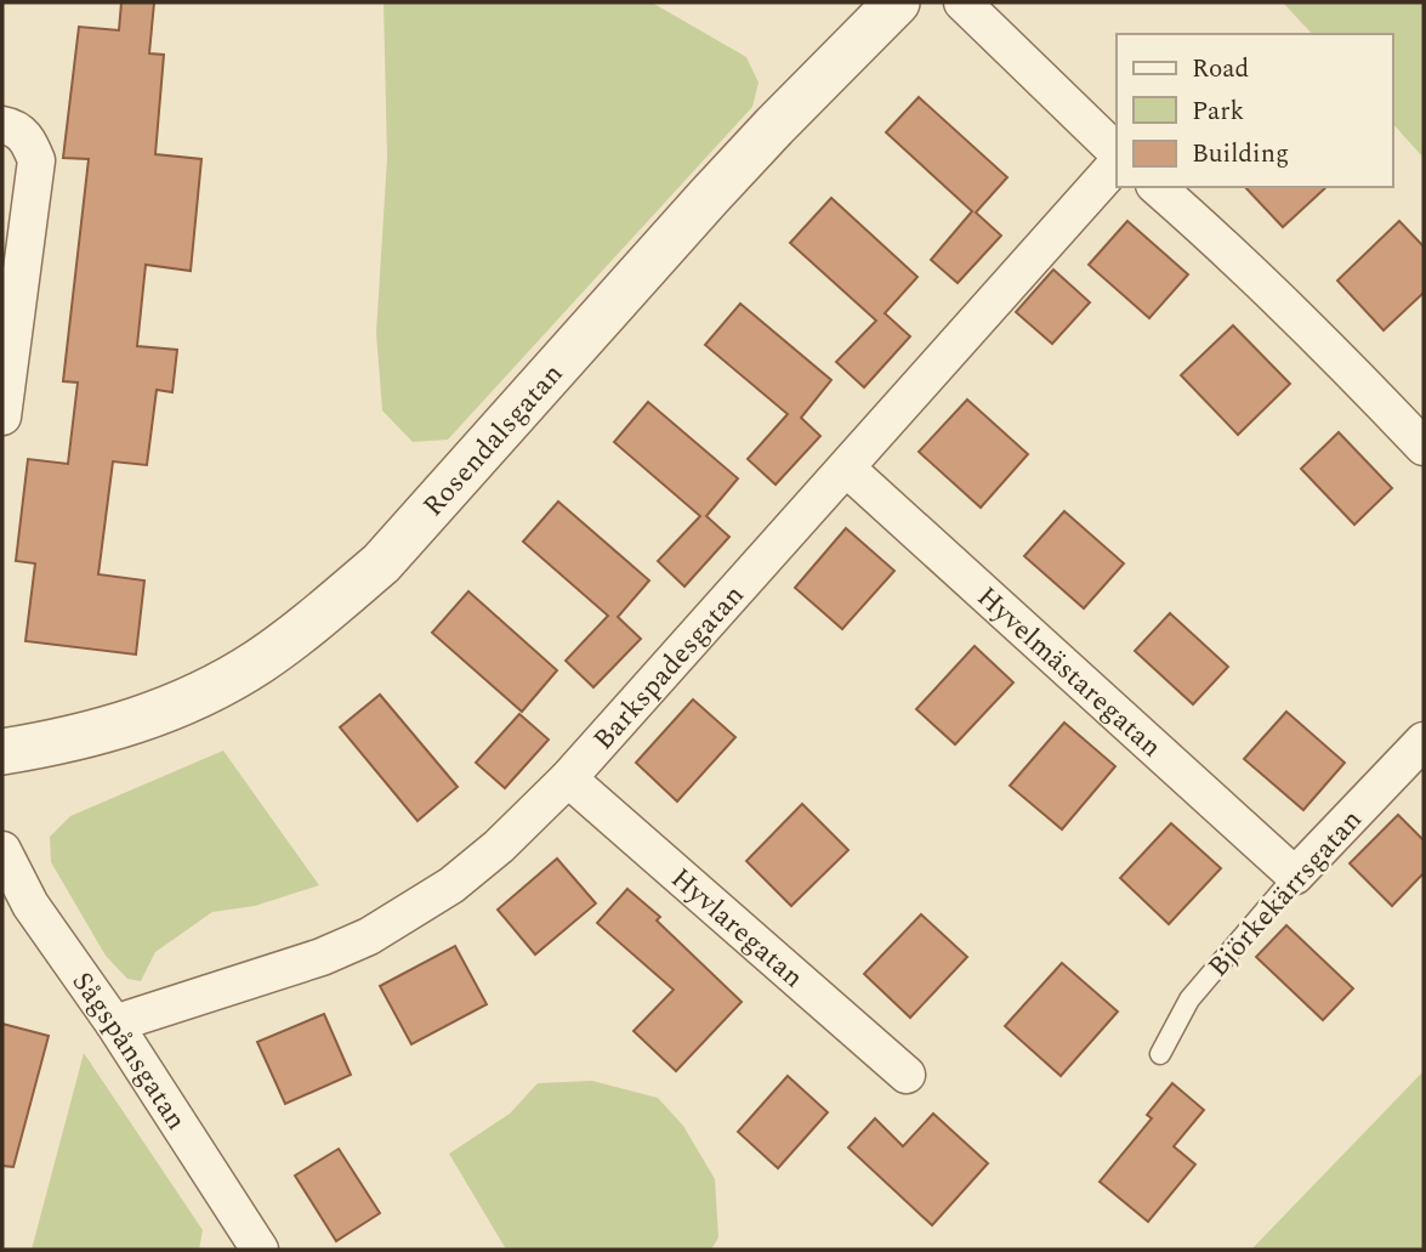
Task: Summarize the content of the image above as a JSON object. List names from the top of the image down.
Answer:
{
  "streets": {
    "street": [
      "Rosendalsgatan",
      "Barkspadesgatan",
      "Hyvelmästaregatan",
      "Björkekärrsgatan",
      "Hyvlaregatan",
      "Sågspånsgatan"
    ]
  },
  "crossings": [
    ["Barkspadesgatan", "Hyvelmästaregatan"],
    ["Barkspadesgatan", "Hyvlaregatan"],
    ["Barkspadesgatan", "Sågspånsgatan"],
    ["Hyvelmästaregatan", "Björkekärrsgatan"]
  ],
  "legend": ["Road", "Park", "Building"]
}
